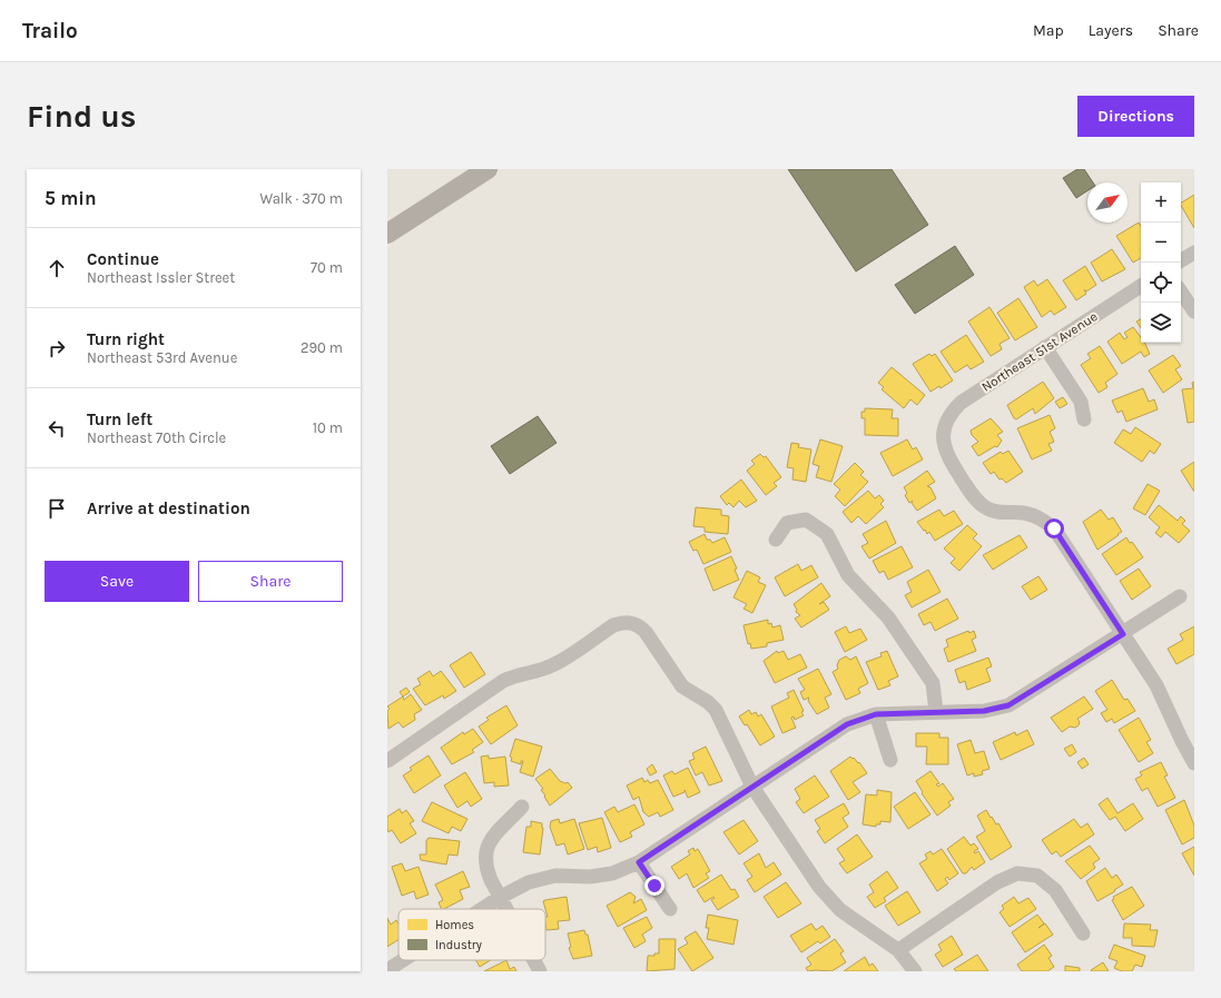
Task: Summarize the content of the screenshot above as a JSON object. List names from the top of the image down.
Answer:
{
  "streets": {
    "street": ["Northeast 51st Avenue"]
  },
  "legend": ["Homes", "Industry"],
  "north": "top right",
  "page": {
    "header": "Trailo",
    "nav": ["Map", "Layers", "Share"],
    "buttons": [
      "Directions",
      ["Save", "Share"]
    ],
    "title": "Find us",
    "heading": ["5 min", "Walk · 370 m"],
    "map_buttons": ["+", "−"],
    "list": [
      ["Continue", "Northeast Issler Street", "70 m"],
      ["Turn right", "Northeast 53rd Avenue", "290 m"],
      ["Turn left", "Northeast 70th Circle", "10 m"],
      "Arrive at destination"
    ]
  }
}
